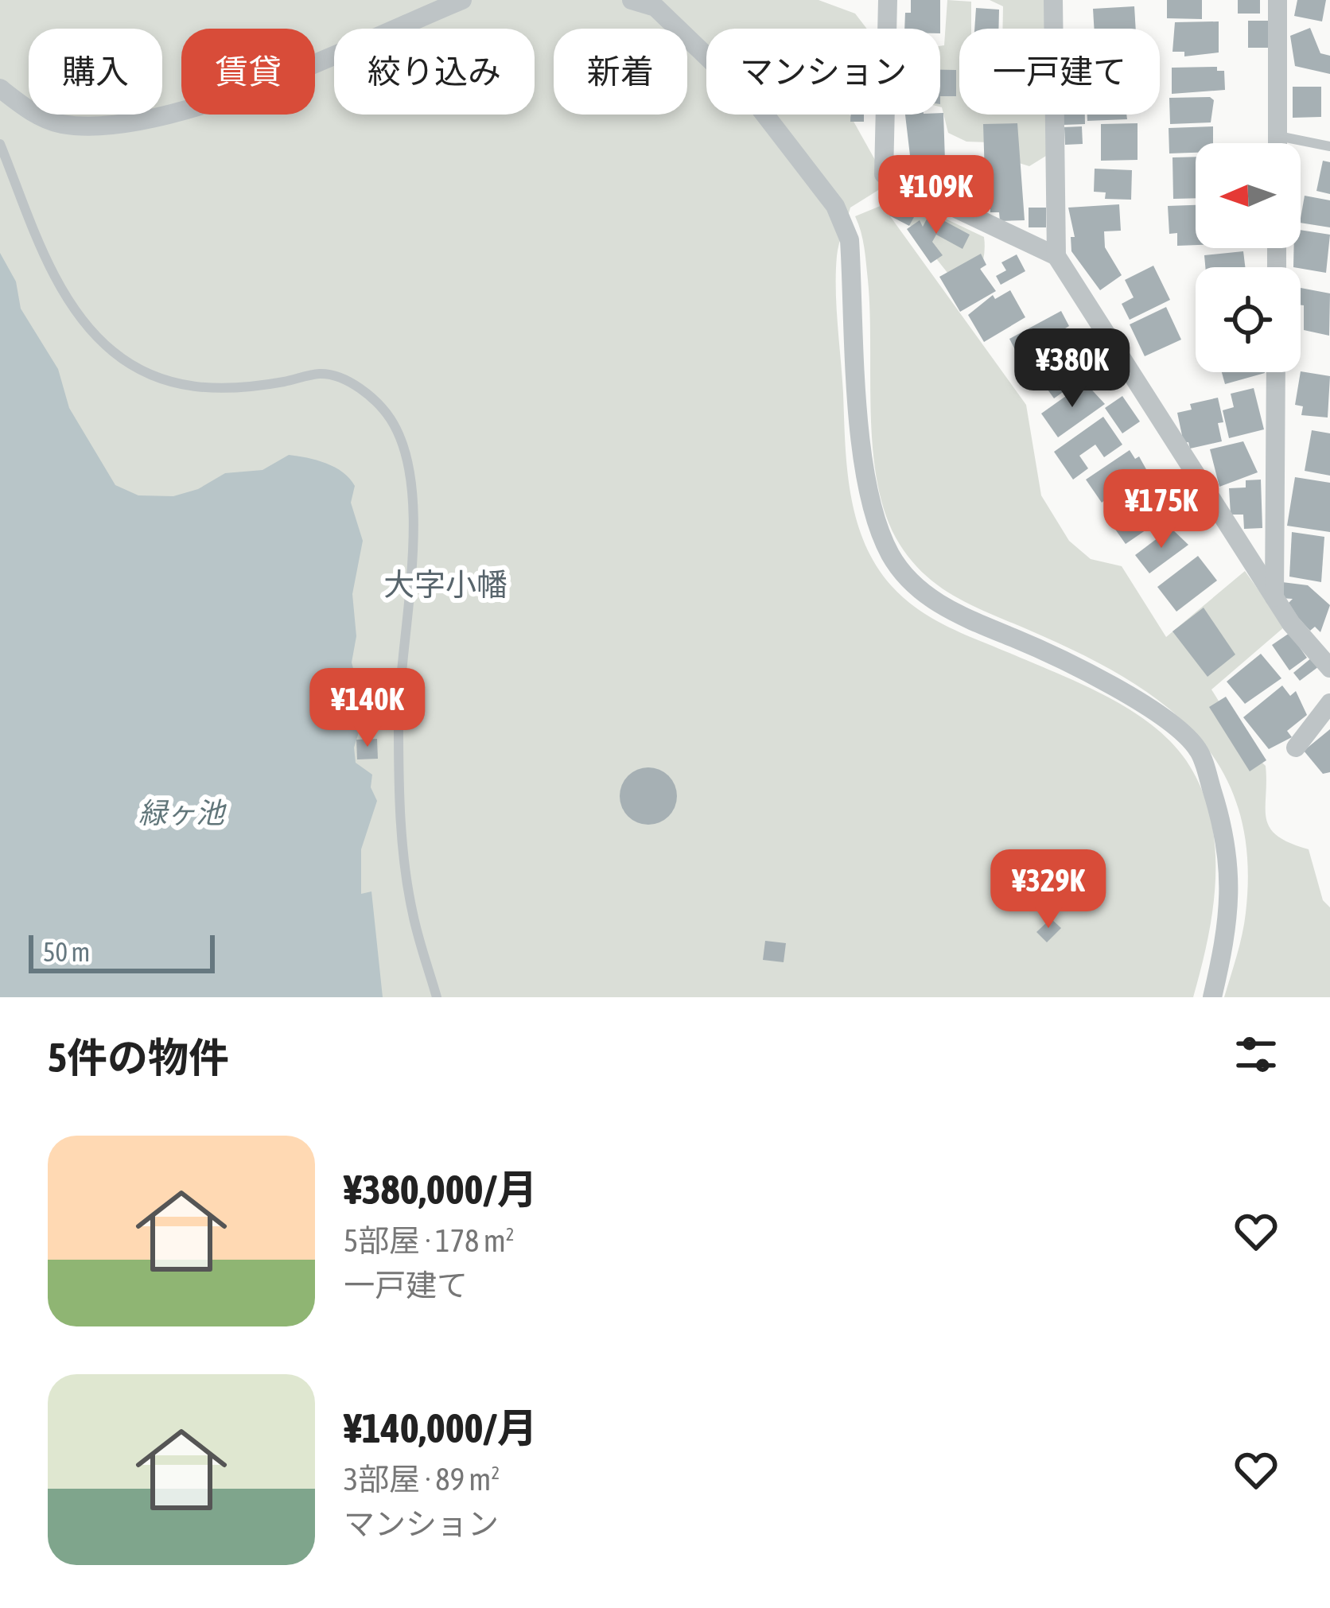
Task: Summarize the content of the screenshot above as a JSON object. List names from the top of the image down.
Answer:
{
  "districts": ["大字小幡"],
  "water": ["緑ヶ池"],
  "scale_bar": "50 m",
  "north": "left",
  "page": {
    "chip": [
      "購入",
      "賃貸",
      "絞り込み",
      "新着",
      "マンション",
      "一戸建て"
    ],
    "price": [
      "¥109K",
      "¥380K",
      "¥175K",
      "¥140K",
      "¥329K"
    ],
    "scale": "50 m",
    "heading": "5件の物件",
    "list": [
      {
        "name": "¥380,000/月",
        "note": "5部屋 · 178 m² · 一戸建て"
      },
      {
        "name": "¥140,000/月",
        "note": "3部屋 · 89 m² · マンション"
      }
    ]
  }
}
